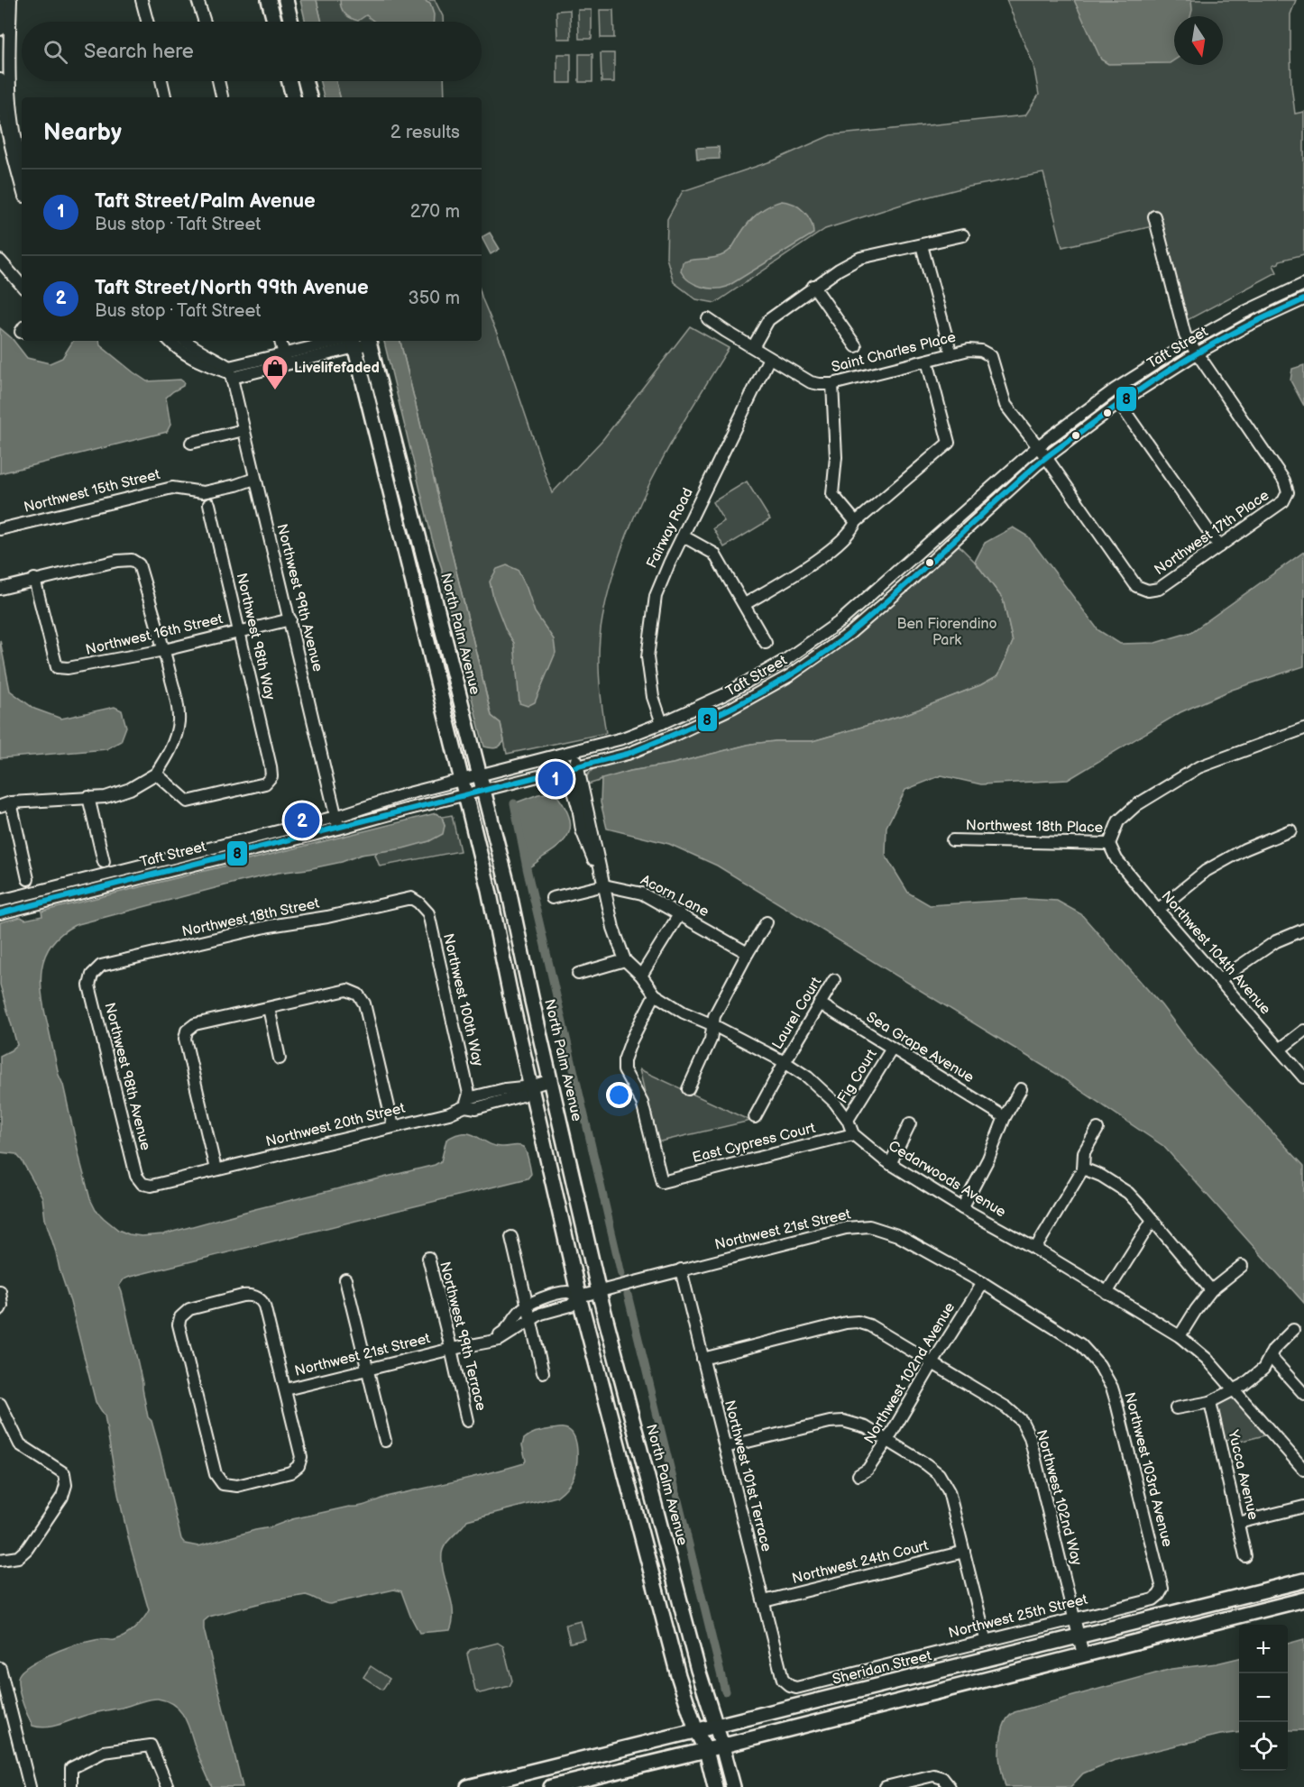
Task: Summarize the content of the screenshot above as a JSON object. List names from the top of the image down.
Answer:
{
  "streets": {
    "main road": ["North Palm Avenue", "Sheridan Street"],
    "street": [
      "Taft Street",
      "Saint Charles Place",
      "Northwest 15th Street",
      "Fairway Road",
      "Northwest 17th Place",
      "Northwest 99th Avenue",
      "Northwest 16th Street",
      "Northwest 98th Way",
      "Northwest 18th Place",
      "Acorn Lane",
      "Northwest 18th Street",
      "Northwest 104th Avenue",
      "Northwest 100th Way",
      "Laurel Court",
      "Sea Grape Avenue",
      "Northwest 98th Avenue",
      "Fig Court",
      "Northwest 20th Street",
      "East Cypress Court",
      "Cedarwoods Avenue",
      "Northwest 21st Street",
      "Northwest 99th Terrace",
      "Northwest 102nd Avenue",
      "Northwest 103rd Avenue",
      "Yucca Avenue",
      "Northwest 101st Terrace",
      "Northwest 102nd Way",
      "Northwest 24th Court",
      "Northwest 25th Street"
    ]
  },
  "crossings": [
    ["Taft Street", "Saint Charles Place"],
    ["Taft Street", "Fairway Road"],
    ["Taft Street", "Northwest 17th Place"],
    ["Taft Street", "Northwest 99th Avenue"],
    ["Taft Street", "North Palm Avenue"],
    ["Saint Charles Place", "Fairway Road"],
    ["Saint Charles Place", "Northwest 17th Place"],
    ["Northwest 15th Street", "Northwest 99th Avenue"],
    ["Northwest 99th Avenue", "Northwest 16th Street"],
    ["North Palm Avenue", "Northwest 20th Street"],
    ["North Palm Avenue", "Northwest 21st Street"],
    ["North Palm Avenue", "Sheridan Street"],
    ["Northwest 16th Street", "Northwest 98th Way"],
    ["Northwest 18th Place", "Northwest 104th Avenue"],
    ["Northwest 18th Street", "Northwest 100th Way"],
    ["Northwest 18th Street", "Northwest 98th Avenue"],
    ["Northwest 100th Way", "Northwest 20th Street"],
    ["Laurel Court", "Sea Grape Avenue"],
    ["Sea Grape Avenue", "Fig Court"],
    ["Northwest 98th Avenue", "Northwest 20th Street"],
    ["East Cypress Court", "Cedarwoods Avenue"],
    ["Northwest 21st Street", "Northwest 99th Terrace"],
    ["Northwest 21st Street", "Northwest 102nd Avenue"],
    ["Northwest 21st Street", "Northwest 103rd Avenue"],
    ["Northwest 21st Street", "Northwest 101st Terrace"],
    ["Northwest 102nd Avenue", "Northwest 103rd Avenue"],
    ["Northwest 102nd Avenue", "Northwest 102nd Way"],
    ["Northwest 103rd Avenue", "Northwest 25th Street"],
    ["Northwest 101st Terrace", "Northwest 102nd Way"],
    ["Northwest 101st Terrace", "Northwest 24th Court"],
    ["Northwest 101st Terrace", "Northwest 25th Street"],
    ["Northwest 102nd Way", "Northwest 25th Street"],
    ["Northwest 102nd Way", "Sheridan Street"]
  ],
  "parks": ["Ben Fiorendino Park"],
  "places": {
    "shop": ["Livelifefaded"]
  },
  "lines": ["transit line 8"],
  "north": "bottom",
  "page": {
    "search": "Search here",
    "heading": ["Nearby", "2 results"],
    "list": [
      {
        "mark": "1",
        "name": "Taft Street/Palm Avenue",
        "note": "Bus stop · Taft Street",
        "value": "270 m"
      },
      {
        "mark": "2",
        "name": "Taft Street/North 99th Avenue",
        "note": "Bus stop · Taft Street",
        "value": "350 m"
      }
    ],
    "pins": ["1", "2"],
    "map_buttons": ["+", "−"]
  }
}
